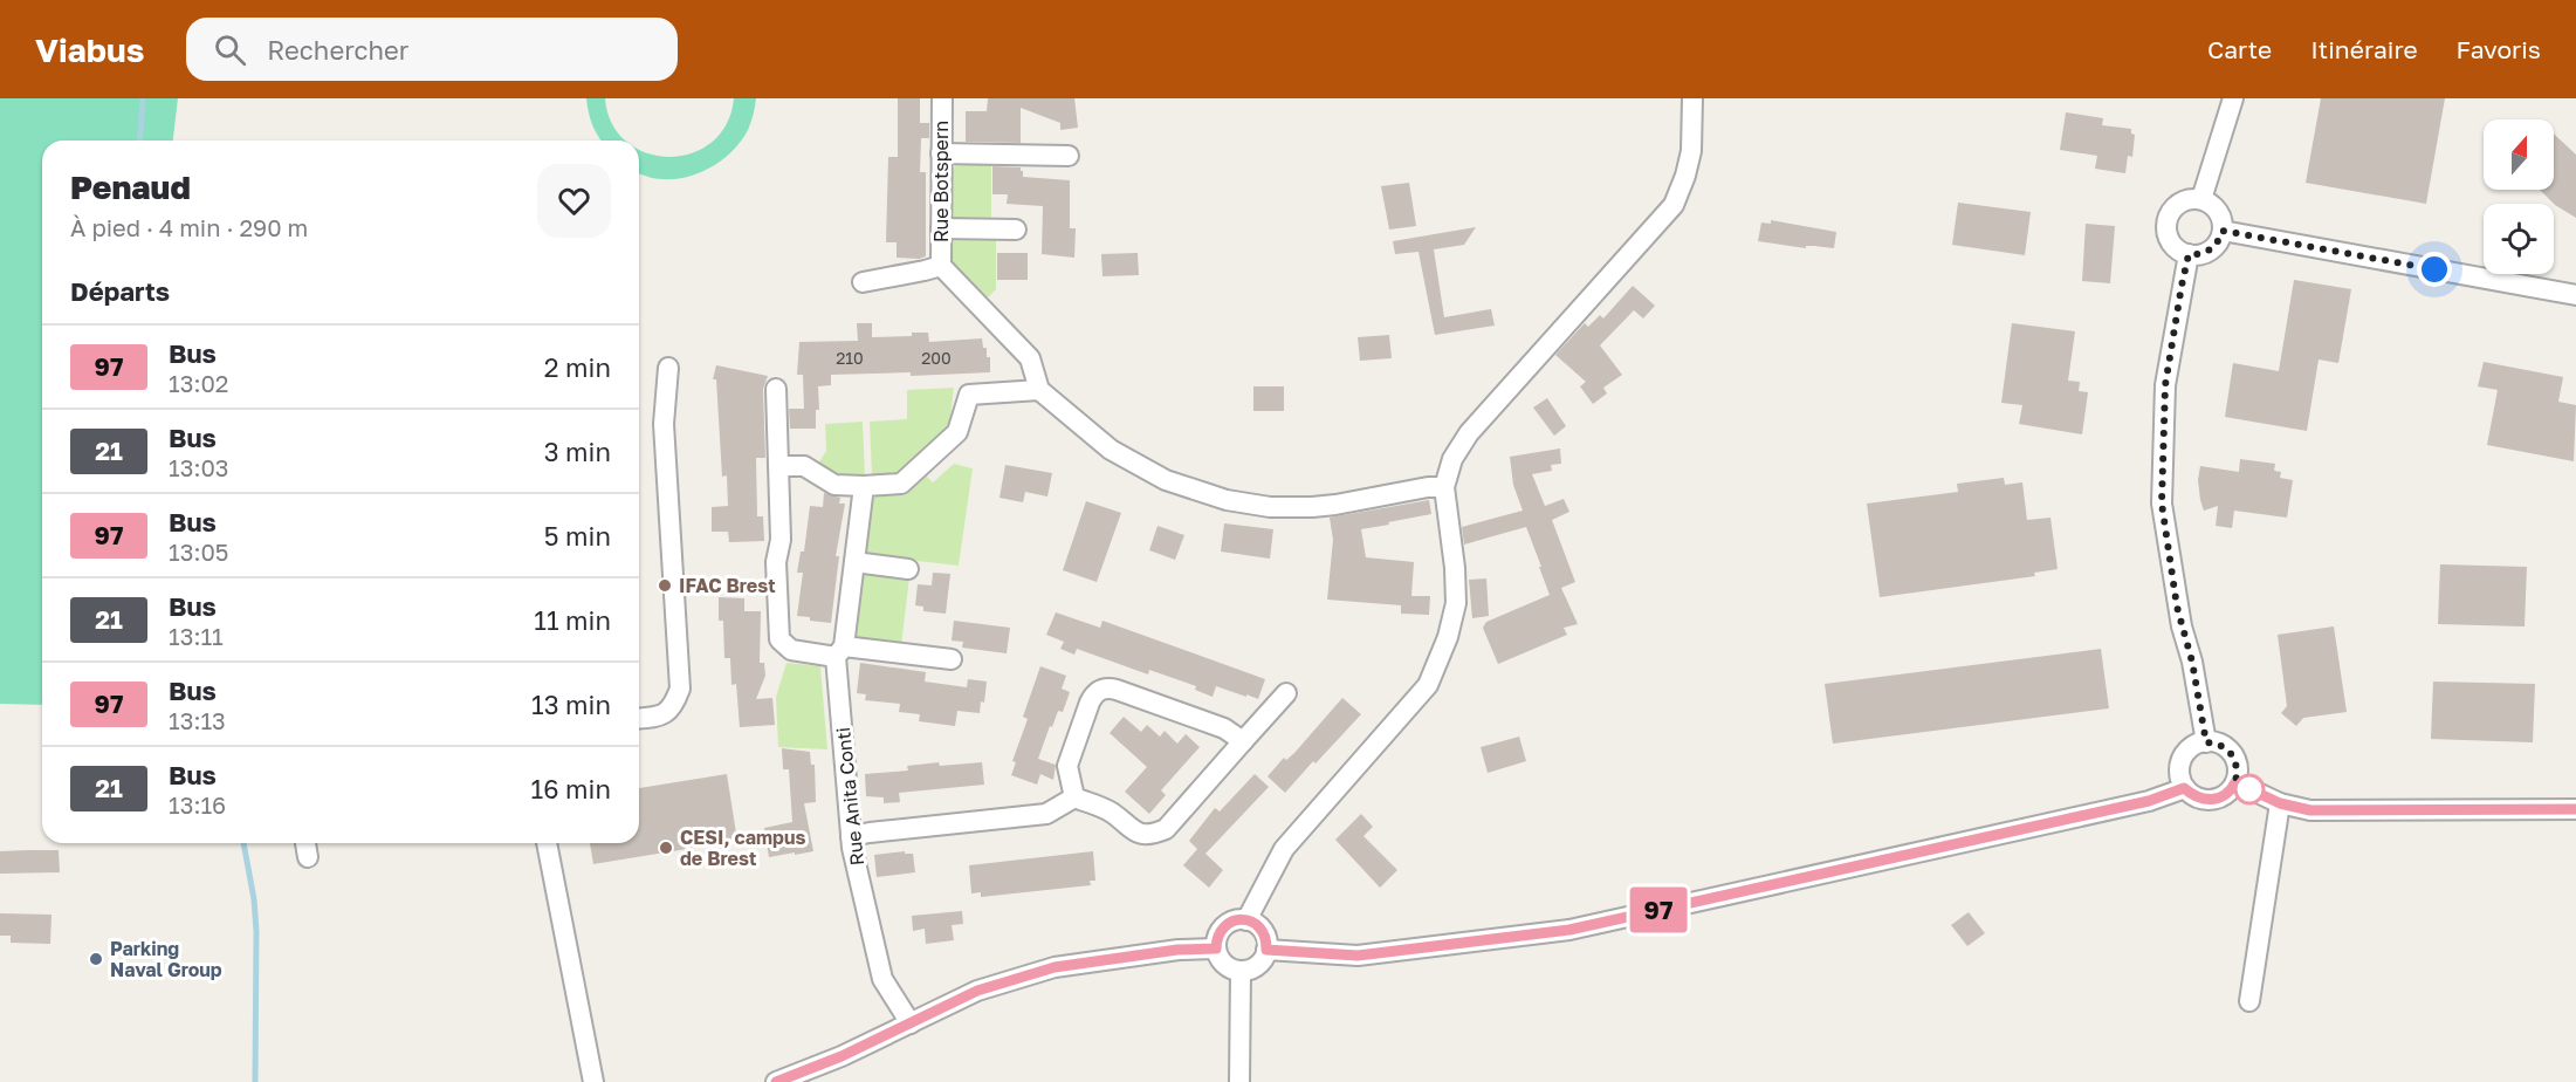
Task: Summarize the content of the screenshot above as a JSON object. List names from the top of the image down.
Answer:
{
  "streets": {
    "street": ["Rue Botspern", "Rue Anita Conti"]
  },
  "places": ["IFAC Brest", "CESI, campus de Brest", "Parking Naval Group"],
  "lines": ["bus line 97"],
  "house_numbers": ["210", "200"],
  "north": "top",
  "page": {
    "header": "Viabus",
    "search": "Rechercher",
    "nav": ["Carte", "Itinéraire", "Favoris"],
    "on_map": "97",
    "heading": [
      ["Penaud", "À pied · 4 min · 290 m"],
      "Départs"
    ],
    "list": [
      {
        "mark": "97",
        "name": "Bus",
        "note": "13:02",
        "value": "2 min"
      },
      {
        "mark": "21",
        "name": "Bus",
        "note": "13:03",
        "value": "3 min"
      },
      {
        "mark": "97",
        "name": "Bus",
        "note": "13:05",
        "value": "5 min"
      },
      {
        "mark": "21",
        "name": "Bus",
        "note": "13:11",
        "value": "11 min"
      },
      {
        "mark": "97",
        "name": "Bus",
        "note": "13:13",
        "value": "13 min"
      },
      {
        "mark": "21",
        "name": "Bus",
        "note": "13:16",
        "value": "16 min"
      }
    ]
  }
}
